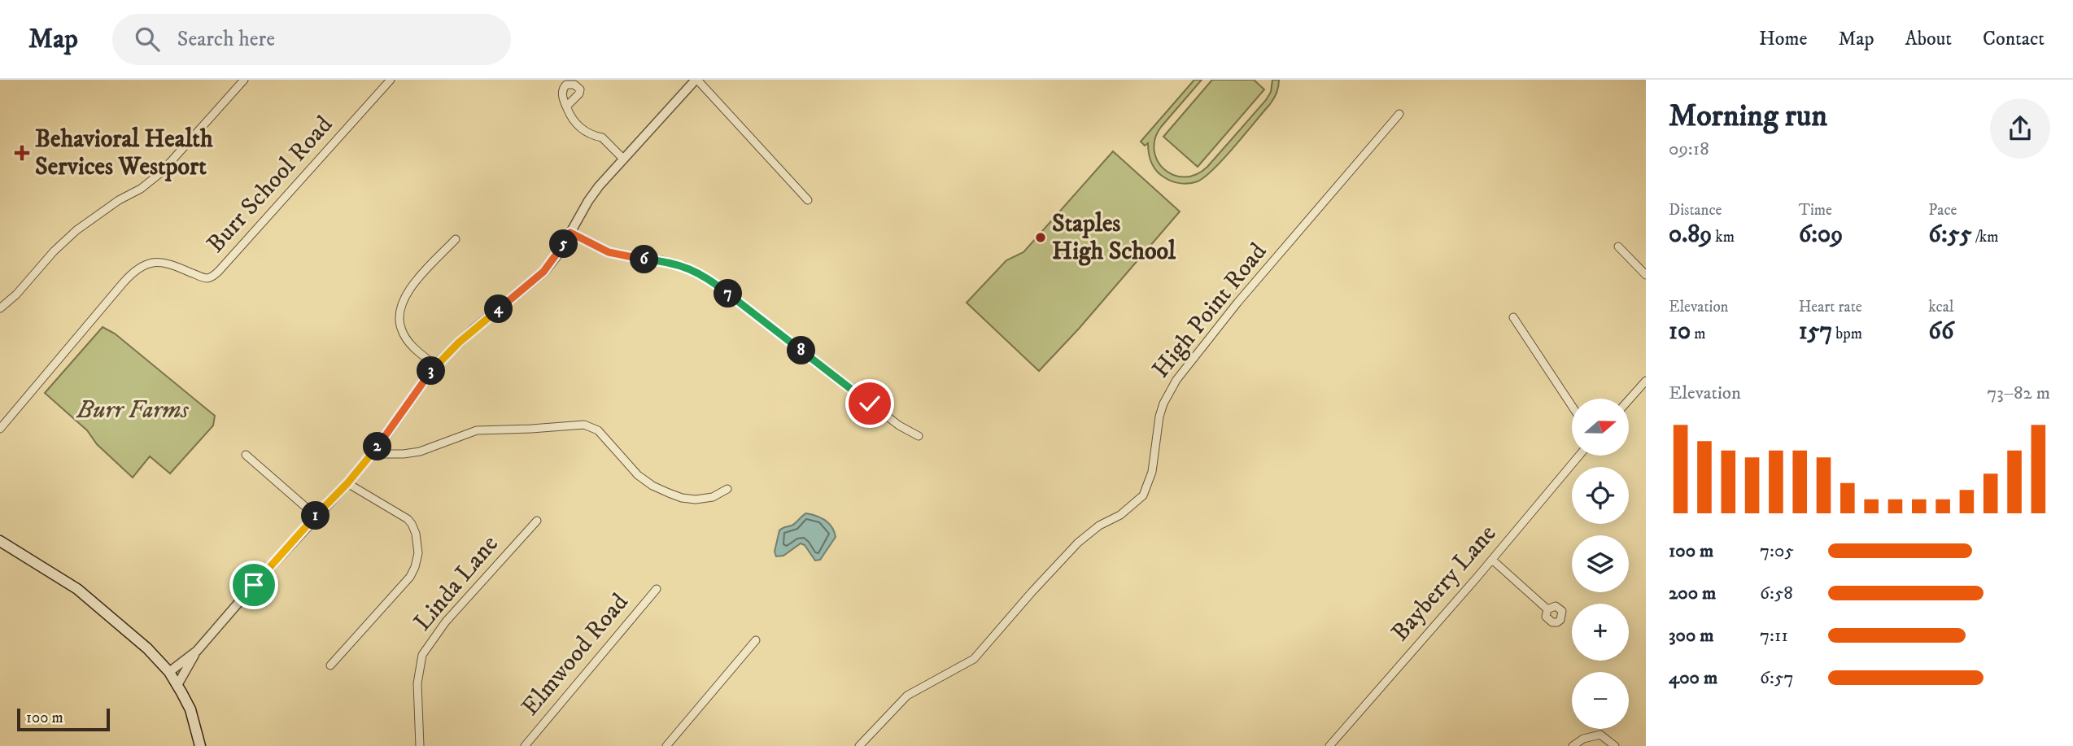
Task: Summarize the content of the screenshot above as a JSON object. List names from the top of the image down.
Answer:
{
  "streets": {
    "street": [
      "Burr School Road",
      "High Point Road",
      "Linda Lane",
      "Bayberry Lane",
      "Elmwood Road"
    ]
  },
  "parks": ["Burr Farms"],
  "places": {
    "health": ["Behavioral Health Services Westport"],
    "other": ["Staples High School"]
  },
  "scale_bar": "100 m",
  "north": "right",
  "page": {
    "header": "Map",
    "search": "Search here",
    "nav": [
      "Home",
      "Map",
      "About",
      "Contact"
    ],
    "heading": ["Morning run", "09:18"],
    "stats": [
      ["Distance", "0.89 km"],
      ["Time", "6:09"],
      ["Pace", "6:55 /km"],
      ["Elevation", "10 m"],
      ["Heart rate", "157 bpm"],
      ["kcal", "66"]
    ],
    "pins": [
      "5",
      "6",
      "7",
      "4",
      "8",
      "3",
      "2",
      "1"
    ],
    "chart": ["Elevation", "73–82 m"],
    "map_buttons": ["+", "−"],
    "list": [
      {
        "name": "100 m",
        "note": "7:05"
      },
      {
        "name": "200 m",
        "note": "6:58"
      },
      {
        "name": "300 m",
        "note": "7:11"
      },
      {
        "name": "400 m",
        "note": "6:57"
      }
    ],
    "scale": "100 m"
  }
}
